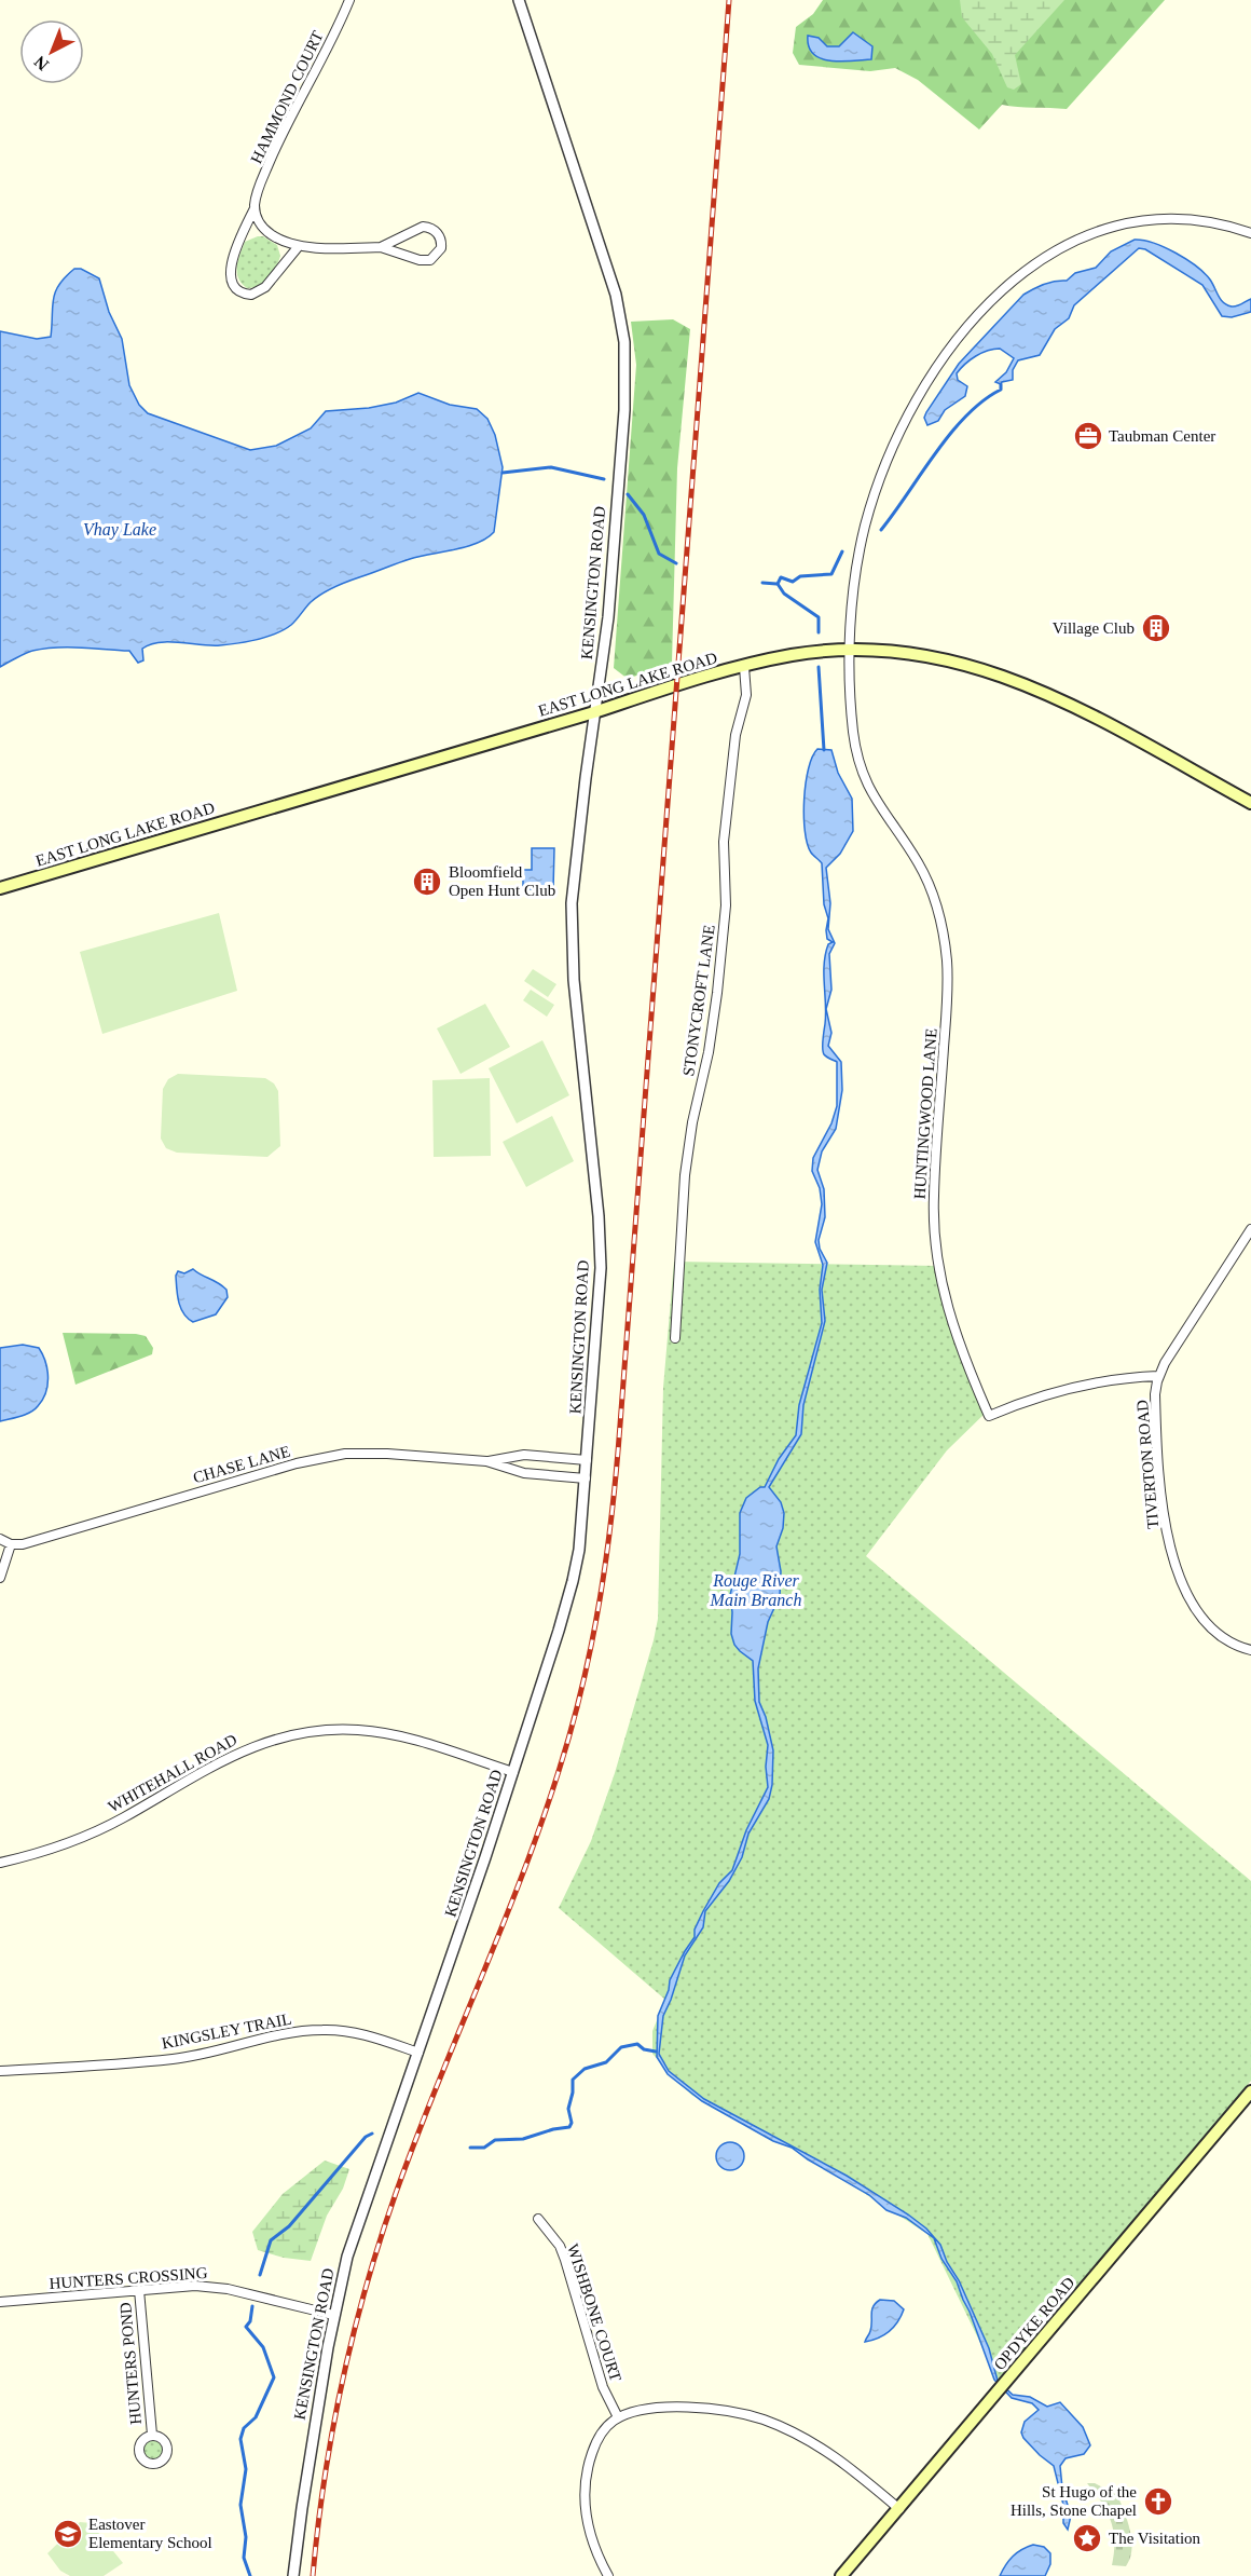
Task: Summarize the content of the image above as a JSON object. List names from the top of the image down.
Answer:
{
  "streets": {
    "main road": ["EAST LONG LAKE ROAD", "OPDYKE ROAD"],
    "street": [
      "HAMMOND COURT",
      "KENSINGTON ROAD",
      "STONYCROFT LANE",
      "HUNTINGWOOD LANE",
      "CHASE LANE",
      "TIVERTON ROAD",
      "WHITEHALL ROAD",
      "KINGSLEY TRAIL",
      "HUNTERS CROSSING",
      "WISHBONE COURT",
      "HUNTERS POND"
    ]
  },
  "crossings": [
    ["KENSINGTON ROAD", "EAST LONG LAKE ROAD"],
    ["KENSINGTON ROAD", "CHASE LANE"],
    ["KENSINGTON ROAD", "WHITEHALL ROAD"],
    ["KENSINGTON ROAD", "KINGSLEY TRAIL"],
    ["KENSINGTON ROAD", "HUNTERS CROSSING"],
    ["EAST LONG LAKE ROAD", "STONYCROFT LANE"],
    ["EAST LONG LAKE ROAD", "HUNTINGWOOD LANE"],
    ["HUNTINGWOOD LANE", "TIVERTON ROAD"],
    ["HUNTERS CROSSING", "HUNTERS POND"]
  ],
  "water": ["Vhay Lake", "Rouge River Main Branch"],
  "places": {
    "office": ["Taubman Center"],
    "building": ["Village Club", "Bloomfield Open Hunt Club"],
    "church": ["St Hugo of the Hills, Stone Chapel"],
    "school or university": ["Eastover Elementary School"],
    "place": ["The Visitation"]
  },
  "north": "bottom left"
}
